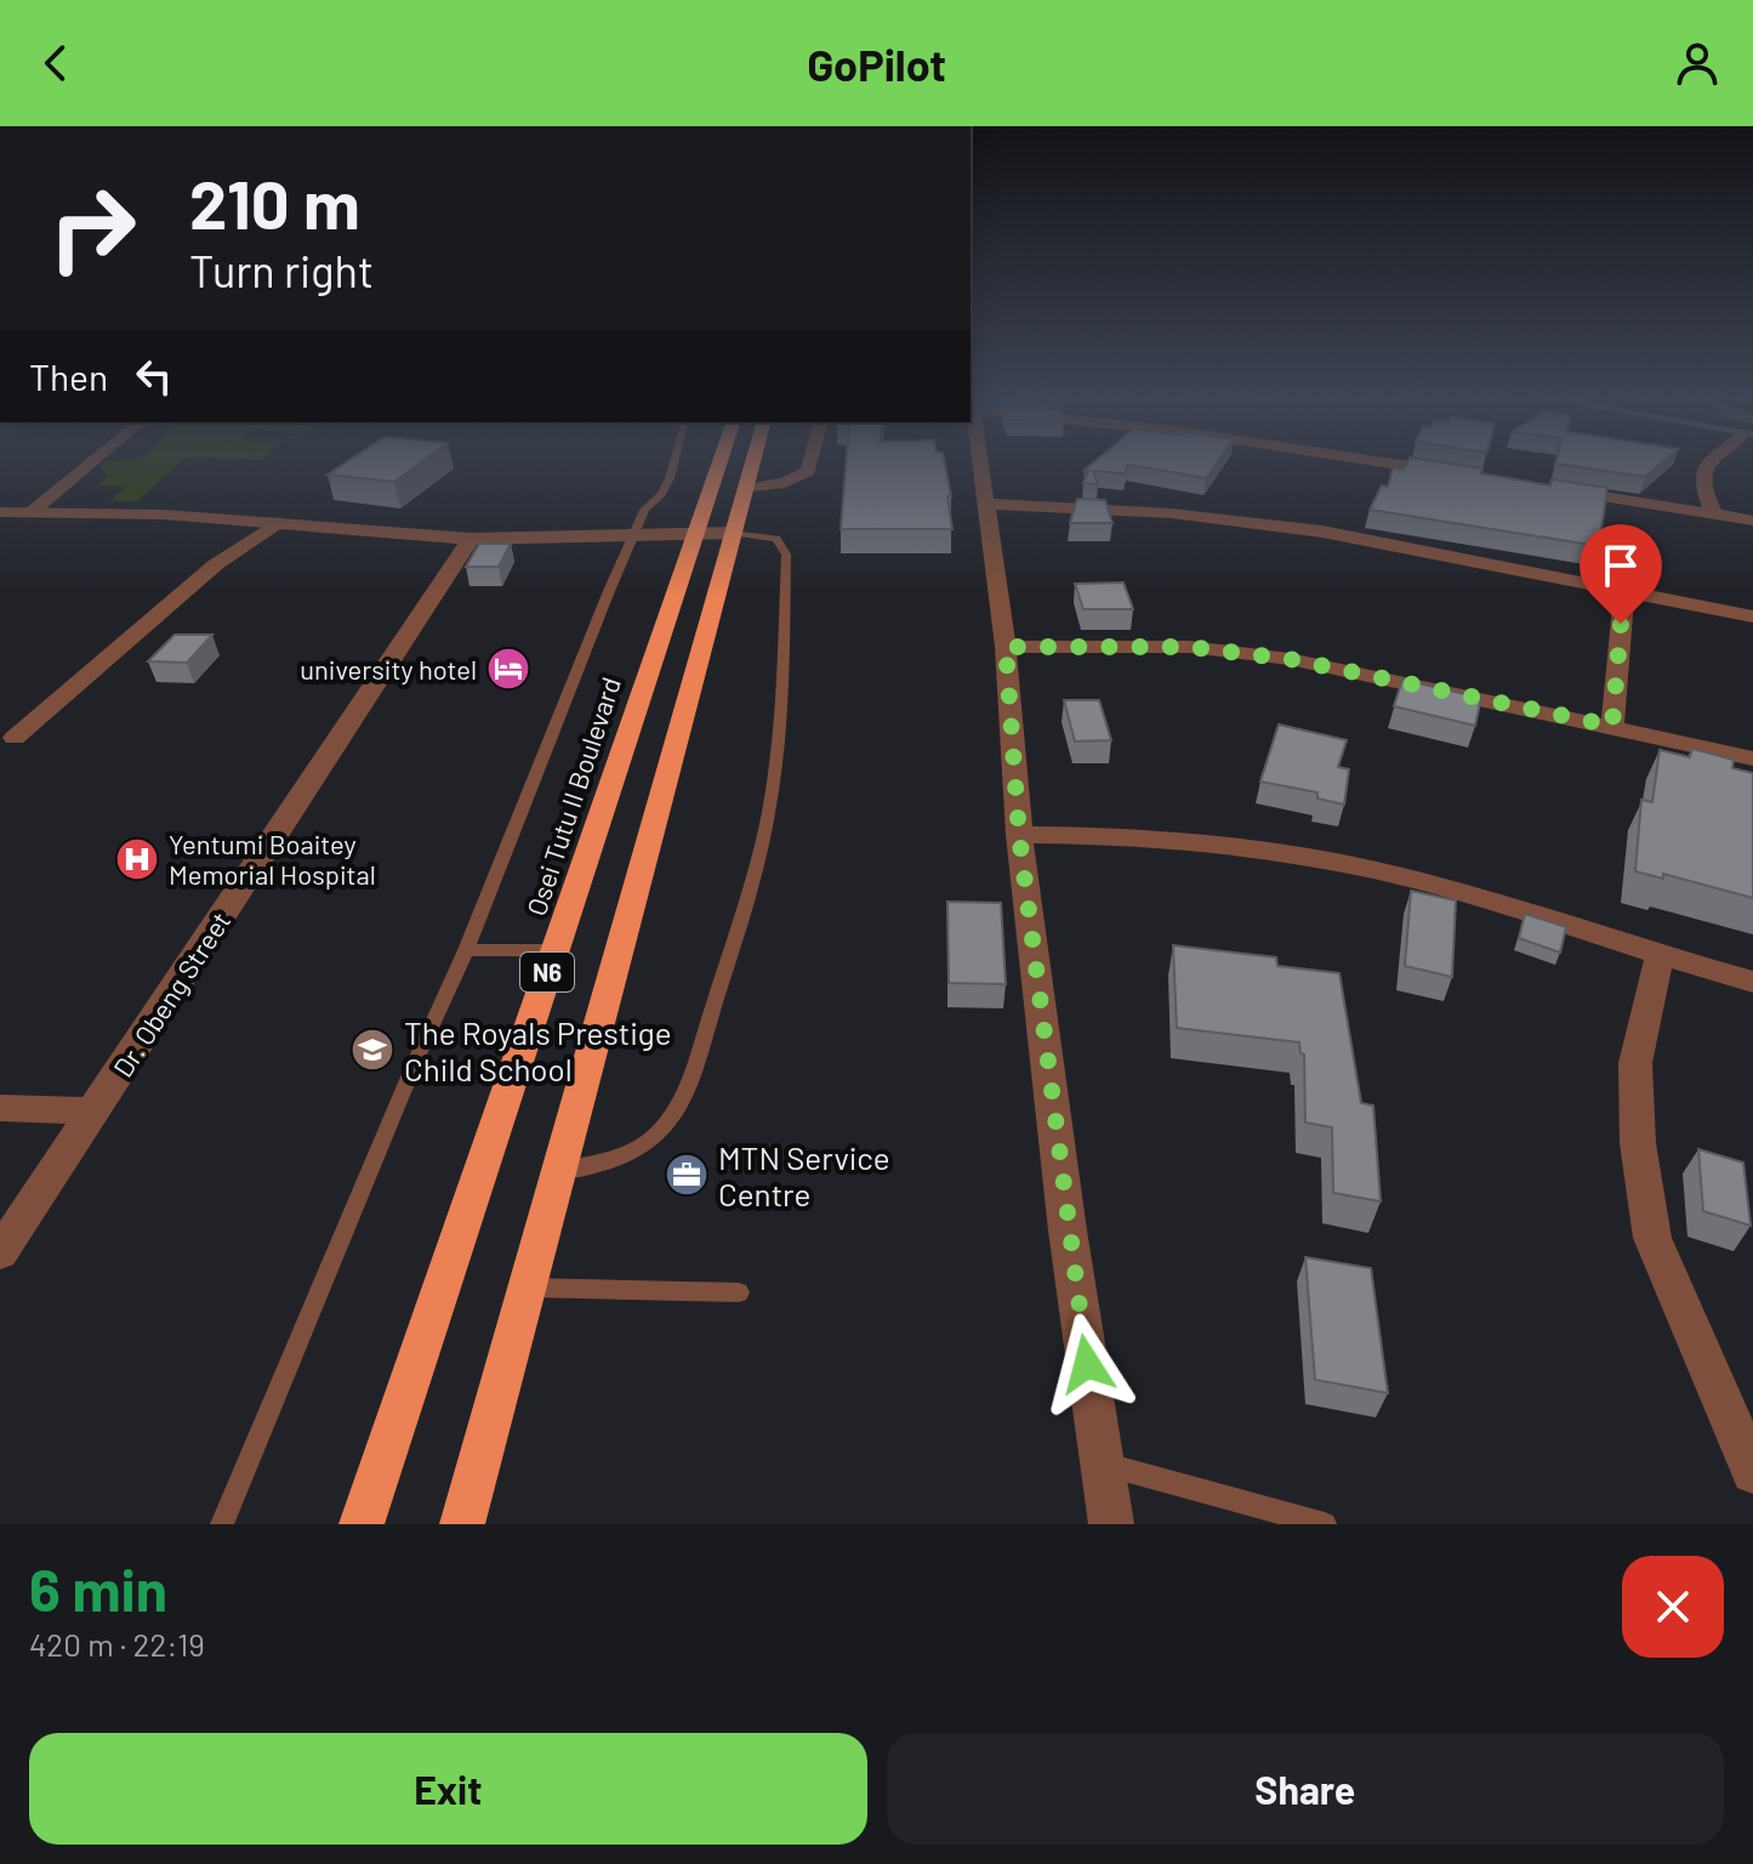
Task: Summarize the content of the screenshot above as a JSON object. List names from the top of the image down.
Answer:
{
  "streets": {
    "highway": ["Osei Tutu II Boulevard", "N6"],
    "street": ["Dr. Obeng Street"]
  },
  "places": {
    "hotel": ["university hotel"],
    "hospital": ["Yentumi Boaitey Memorial Hospital"],
    "school or university": ["The Royals Prestige Child School"],
    "office": ["MTN Service Centre"]
  },
  "page": {
    "header": "GoPilot",
    "turn": ["210 m", "Turn right"],
    "then": "Then",
    "heading": ["6 min", "420 m · 22:19"],
    "buttons": ["Exit", "Share"]
  }
}
